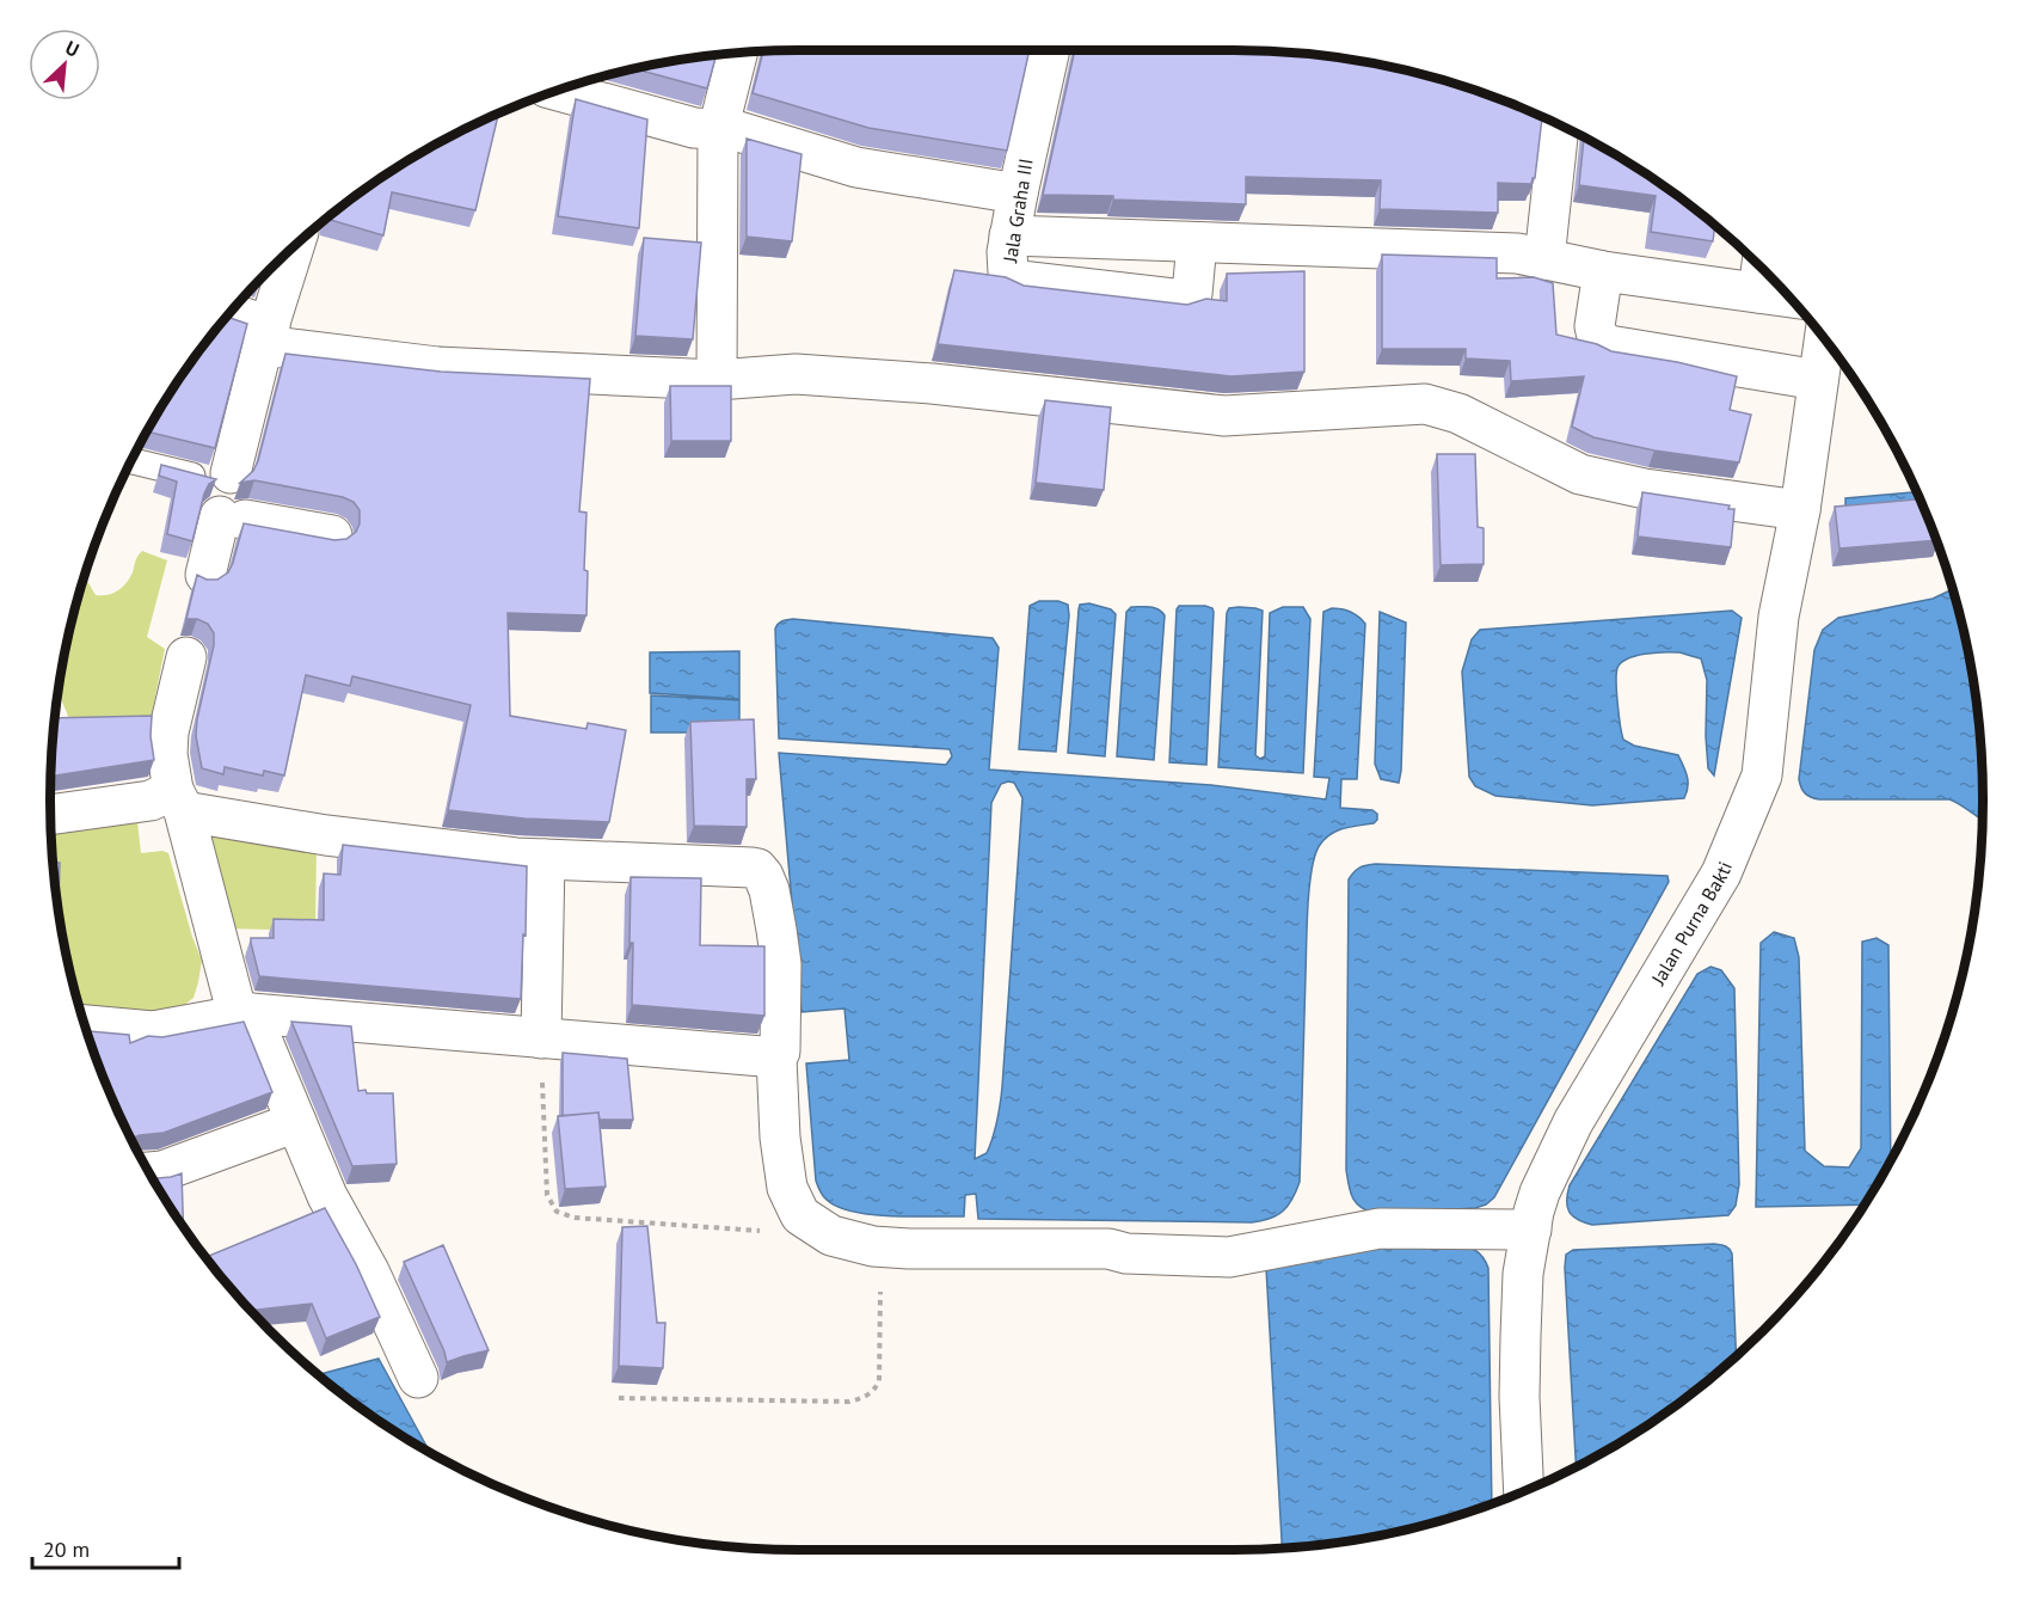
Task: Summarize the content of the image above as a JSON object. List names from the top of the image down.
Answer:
{
  "streets": {
    "street": ["Jala Graha III", "Jalan Purna Bakti"]
  },
  "scale_bar": "20 m",
  "north": "top right"
}
